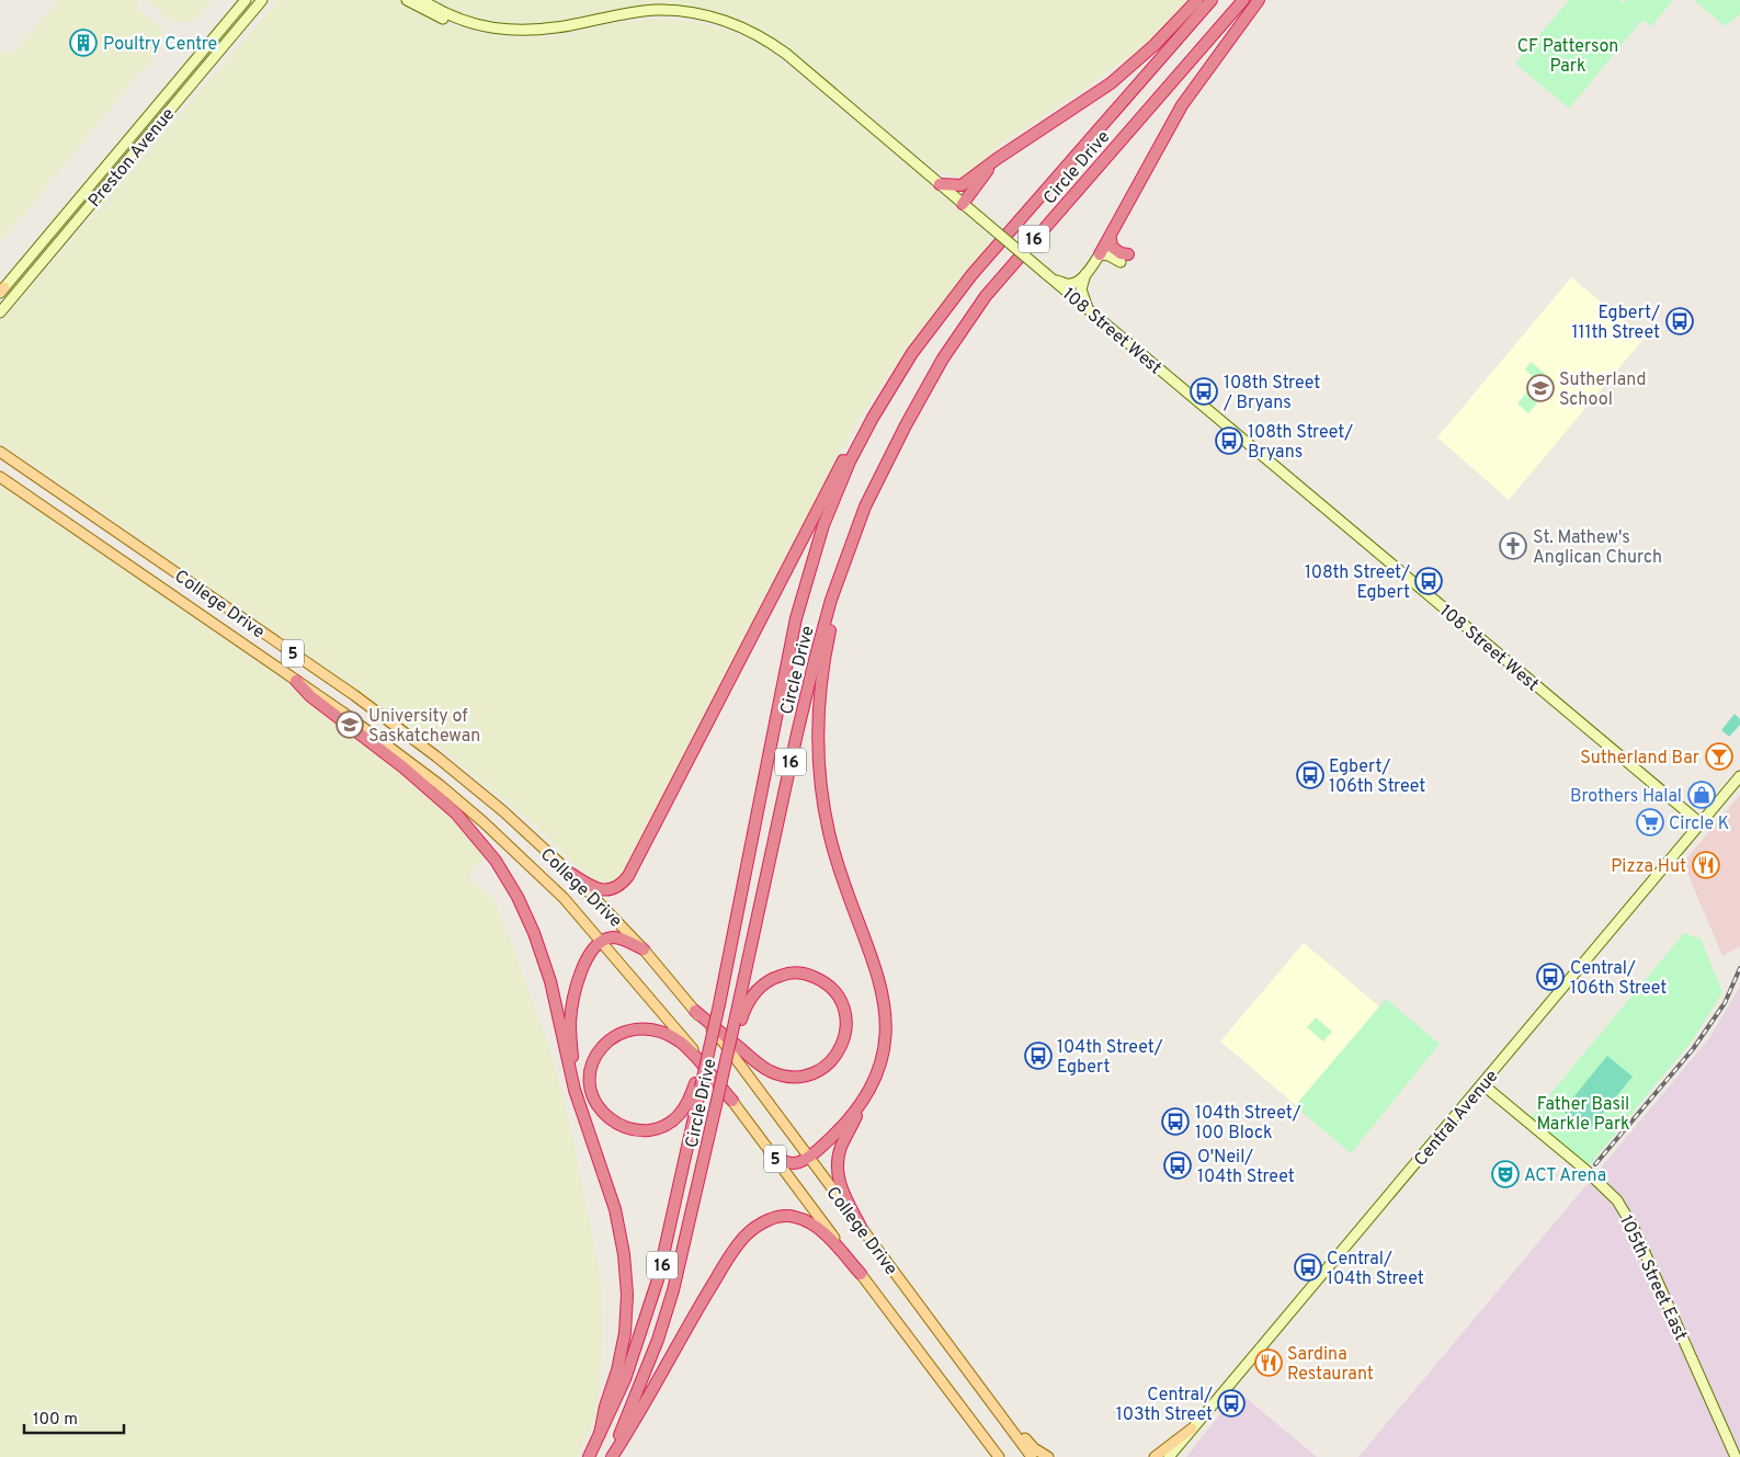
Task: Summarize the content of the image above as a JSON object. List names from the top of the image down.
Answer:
{
  "streets": {
    "highway": ["Circle Drive", "16"],
    "main road": ["College Drive", "5"],
    "street": [
      "Preston Avenue",
      "108 Street West",
      "Central Avenue",
      "105th Street East"
    ]
  },
  "crossings": [
    ["108 Street West", "Central Avenue"],
    ["Central Avenue", "105th Street East"]
  ],
  "parks": ["CF Patterson Park", "Father Basil Markle Park"],
  "places": {
    "building": ["Poultry Centre"],
    "bus stop": [
      "Egbert/ 111th Street",
      "108th Street / Bryans",
      "108th Street/ Bryans",
      "108th Street/ Egbert",
      "Egbert/ 106th Street",
      "Central/ 106th Street",
      "104th Street/ Egbert",
      "104th Street/ 100 Block",
      "O'Neil/ 104th Street",
      "Central/ 104th Street",
      "Central/ 103th Street"
    ],
    "school or university": ["Sutherland School", "University of Saskatchewan"],
    "church": ["St. Mathew's Anglican Church"],
    "bar": ["Sutherland Bar"],
    "shop": ["Brothers Halal"],
    "supermarket": ["Circle K"],
    "restaurant": ["Pizza Hut", "Sardina Restaurant"],
    "theatre": ["ACT Arena"]
  },
  "scale_bar": "100 m"
}
